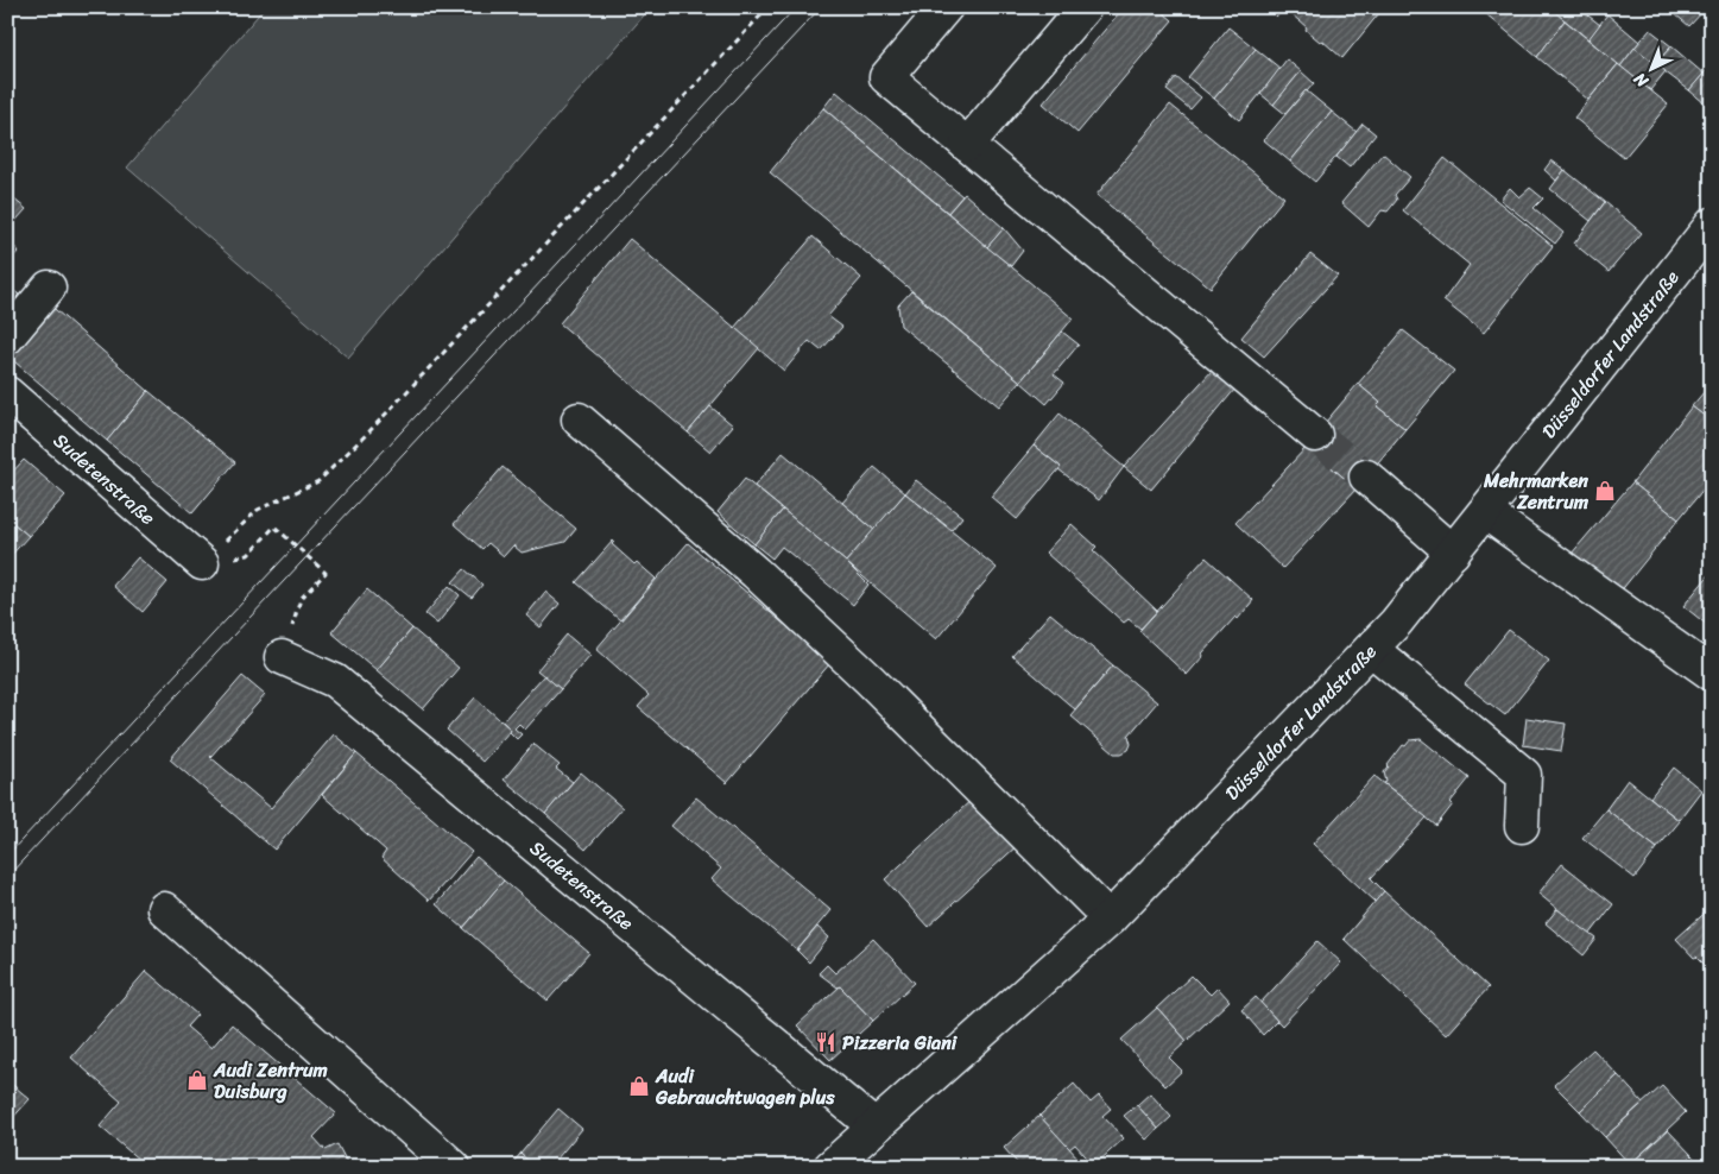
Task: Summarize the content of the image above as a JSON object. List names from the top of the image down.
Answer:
{
  "streets": {
    "main road": ["Düsseldorfer Landstraße", "Sudetenstraße"]
  },
  "crossings": [
    ["Düsseldorfer Landstraße", "Sudetenstraße"]
  ],
  "places": {
    "shop": ["Mehrmarken Zentrum", "Audi Zentrum Duisburg", "Audi Gebrauchtwagen plus"],
    "restaurant": ["Pizzeria Giani"]
  },
  "north": "bottom left"
}
